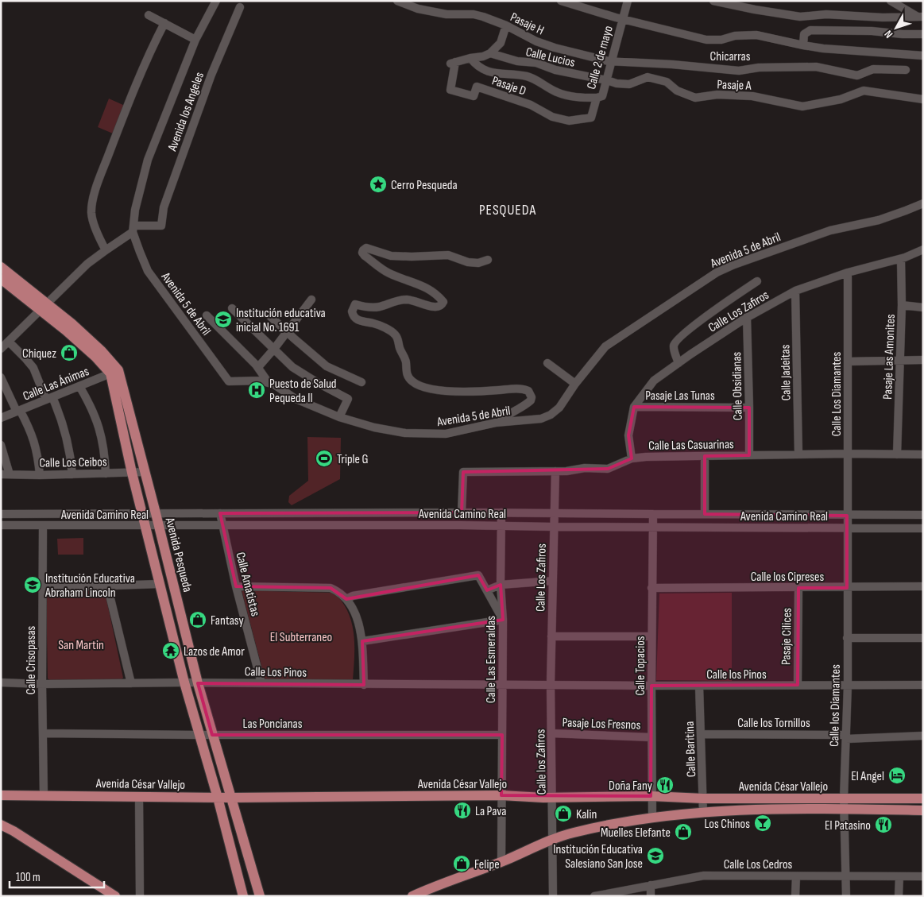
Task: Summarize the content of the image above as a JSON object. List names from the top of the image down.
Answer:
{
  "streets": {
    "main road": ["Avenida Pesqueda", "Avenida César Vallejo"],
    "street": [
      "Pasaje H",
      "Chicarras",
      "Calle Lucios",
      "Calle 2 de mayo",
      "Pasaje A",
      "Pasaje D",
      "Avenida los Angeles",
      "Avenida 5 de Abril",
      "Calle Los Zafiros",
      "Pasaje Las Amonites",
      "Calle Jadeitas",
      "Calle Las Ánimas",
      "Calle Obsidianas",
      "Calle Los Diamantes",
      "Pasaje Las Tunas",
      "Calle Las Casuarinas",
      "Calle Los Ceibos",
      "Avenida Camino Real",
      "Calle los Cipreses",
      "Calle Amatistas",
      "Pasaje Cilices",
      "Calle Las Esmeraldas",
      "Calle Crisopasas",
      "Calle Topacios",
      "Calle Los Pinos",
      "Calle los Pinos",
      "Calle los Diamantes",
      "Calle los Tornillos",
      "Las Poncianas",
      "Pasaje Los Fresnos",
      "Calle Baritina",
      "Calle los Zafiros",
      "Calle Los Cedros"
    ]
  },
  "crossings": [
    ["Pasaje H", "Chicarras"],
    ["Chicarras", "Calle 2 de mayo"],
    ["Calle Lucios", "Calle 2 de mayo"],
    ["Calle Lucios", "Pasaje A"],
    ["Calle 2 de mayo", "Pasaje A"],
    ["Calle 2 de mayo", "Pasaje D"],
    ["Avenida los Angeles", "Avenida 5 de Abril"],
    ["Calle Los Zafiros", "Pasaje Las Amonites"],
    ["Calle Los Zafiros", "Calle Jadeitas"],
    ["Calle Los Zafiros", "Calle Obsidianas"],
    ["Calle Los Zafiros", "Calle Los Diamantes"],
    ["Calle Los Zafiros", "Pasaje Las Tunas"],
    ["Calle Los Zafiros", "Calle Las Casuarinas"],
    ["Calle Los Zafiros", "Avenida Camino Real"],
    ["Calle Los Zafiros", "Calle Los Pinos"],
    ["Calle Los Zafiros", "Calle los Pinos"],
    ["Calle Los Zafiros", "Calle los Zafiros"],
    ["Pasaje Las Amonites", "Calle Las Casuarinas"],
    ["Calle Jadeitas", "Calle Las Casuarinas"],
    ["Calle Las Ánimas", "Avenida Pesqueda"],
    ["Calle Obsidianas", "Pasaje Las Tunas"],
    ["Calle Obsidianas", "Calle Las Casuarinas"],
    ["Calle Los Diamantes", "Calle Las Casuarinas"],
    ["Calle Los Diamantes", "Avenida Camino Real"],
    ["Calle Los Diamantes", "Calle los Diamantes"],
    ["Calle Las Casuarinas", "Avenida Camino Real"],
    ["Calle Los Ceibos", "Avenida Pesqueda"],
    ["Avenida Camino Real", "Avenida Pesqueda"],
    ["Avenida Camino Real", "Calle Amatistas"],
    ["Avenida Camino Real", "Calle Las Esmeraldas"],
    ["Avenida Camino Real", "Calle Crisopasas"],
    ["Avenida Camino Real", "Calle Topacios"],
    ["Avenida Camino Real", "Calle los Diamantes"],
    ["Avenida Pesqueda", "Calle Los Pinos"],
    ["Avenida Pesqueda", "Las Poncianas"],
    ["Avenida Pesqueda", "Avenida César Vallejo"],
    ["Calle los Cipreses", "Pasaje Cilices"],
    ["Calle los Cipreses", "Calle Topacios"],
    ["Calle los Cipreses", "Calle los Diamantes"],
    ["Calle Amatistas", "Calle Los Pinos"],
    ["Pasaje Cilices", "Calle los Pinos"],
    ["Calle Las Esmeraldas", "Calle Los Pinos"],
    ["Calle Las Esmeraldas", "Las Poncianas"],
    ["Calle Crisopasas", "Calle Los Pinos"],
    ["Calle Crisopasas", "Las Poncianas"],
    ["Calle Crisopasas", "Avenida César Vallejo"],
    ["Calle Topacios", "Calle los Pinos"],
    ["Calle Topacios", "Pasaje Los Fresnos"],
    ["Calle Topacios", "Avenida César Vallejo"],
    ["Calle Los Pinos", "Calle los Pinos"],
    ["Calle Los Pinos", "Calle los Zafiros"],
    ["Calle los Pinos", "Calle los Diamantes"],
    ["Calle los Pinos", "Calle Baritina"],
    ["Calle los Pinos", "Calle los Zafiros"],
    ["Calle los Diamantes", "Calle los Tornillos"],
    ["Calle los Diamantes", "Avenida César Vallejo"],
    ["Calle los Diamantes", "Calle Los Cedros"],
    ["Calle los Tornillos", "Calle Baritina"],
    ["Pasaje Los Fresnos", "Calle los Zafiros"],
    ["Calle Baritina", "Avenida César Vallejo"],
    ["Calle los Zafiros", "Avenida César Vallejo"]
  ],
  "districts": ["PESQUEDA"],
  "parks": ["El Subterraneo", "San Martin"],
  "places": {
    "place": ["Cerro Pesqueda"],
    "school or university": ["Institución educativa inicial No. 1691", "Institución Educativa Abraham Lincoln", "Institución Educativa Salesiano San Jose"],
    "shop": [
      "Chiquez",
      "Fantasy",
      "Kalin",
      "Muelles Elefante",
      "Felipe"
    ],
    "hospital": ["Puesto de Salud Pequeda II"],
    "sports": ["Triple G"],
    "temple": ["Lazos de Amor"],
    "hotel": ["El Angel"],
    "restaurant": ["Doña Fany", "La Pava", "El Patasino"],
    "bar": ["Los Chinos"]
  },
  "scale_bar": "100 m",
  "north": "bottom left"
}
